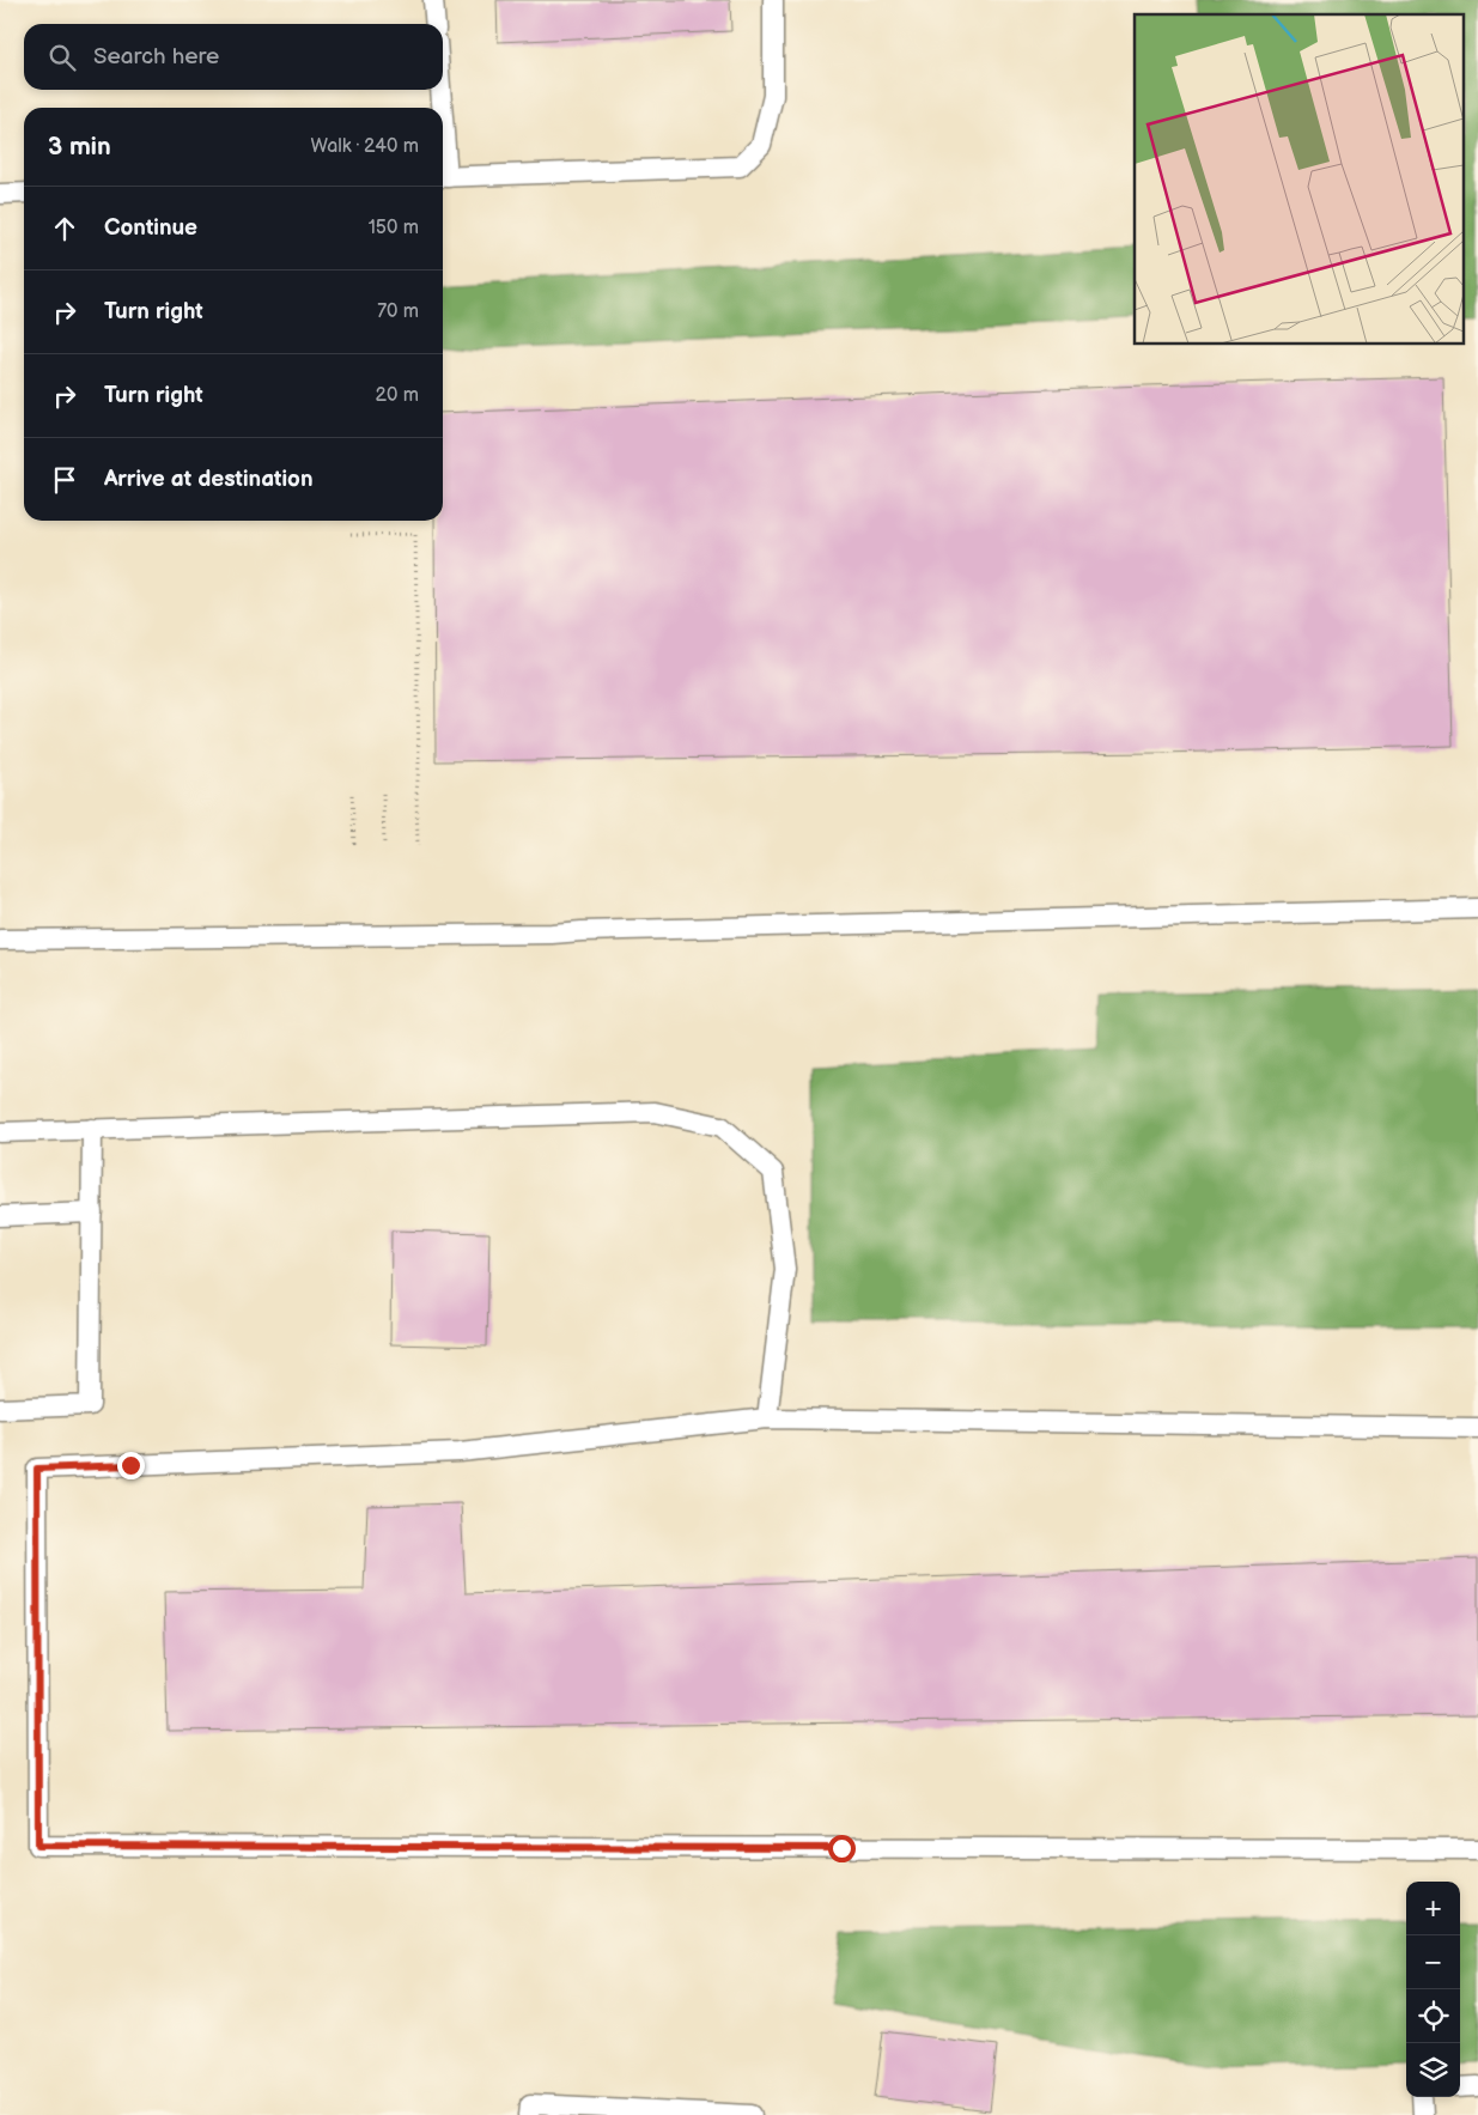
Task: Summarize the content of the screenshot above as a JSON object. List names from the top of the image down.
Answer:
{
  "page": {
    "search": "Search here",
    "heading": ["3 min", "Walk · 240 m"],
    "list": [
      ["Continue", "150 m"],
      ["Turn right", "70 m"],
      ["Turn right", "20 m"],
      "Arrive at destination"
    ],
    "map_buttons": ["+", "−"]
  }
}
